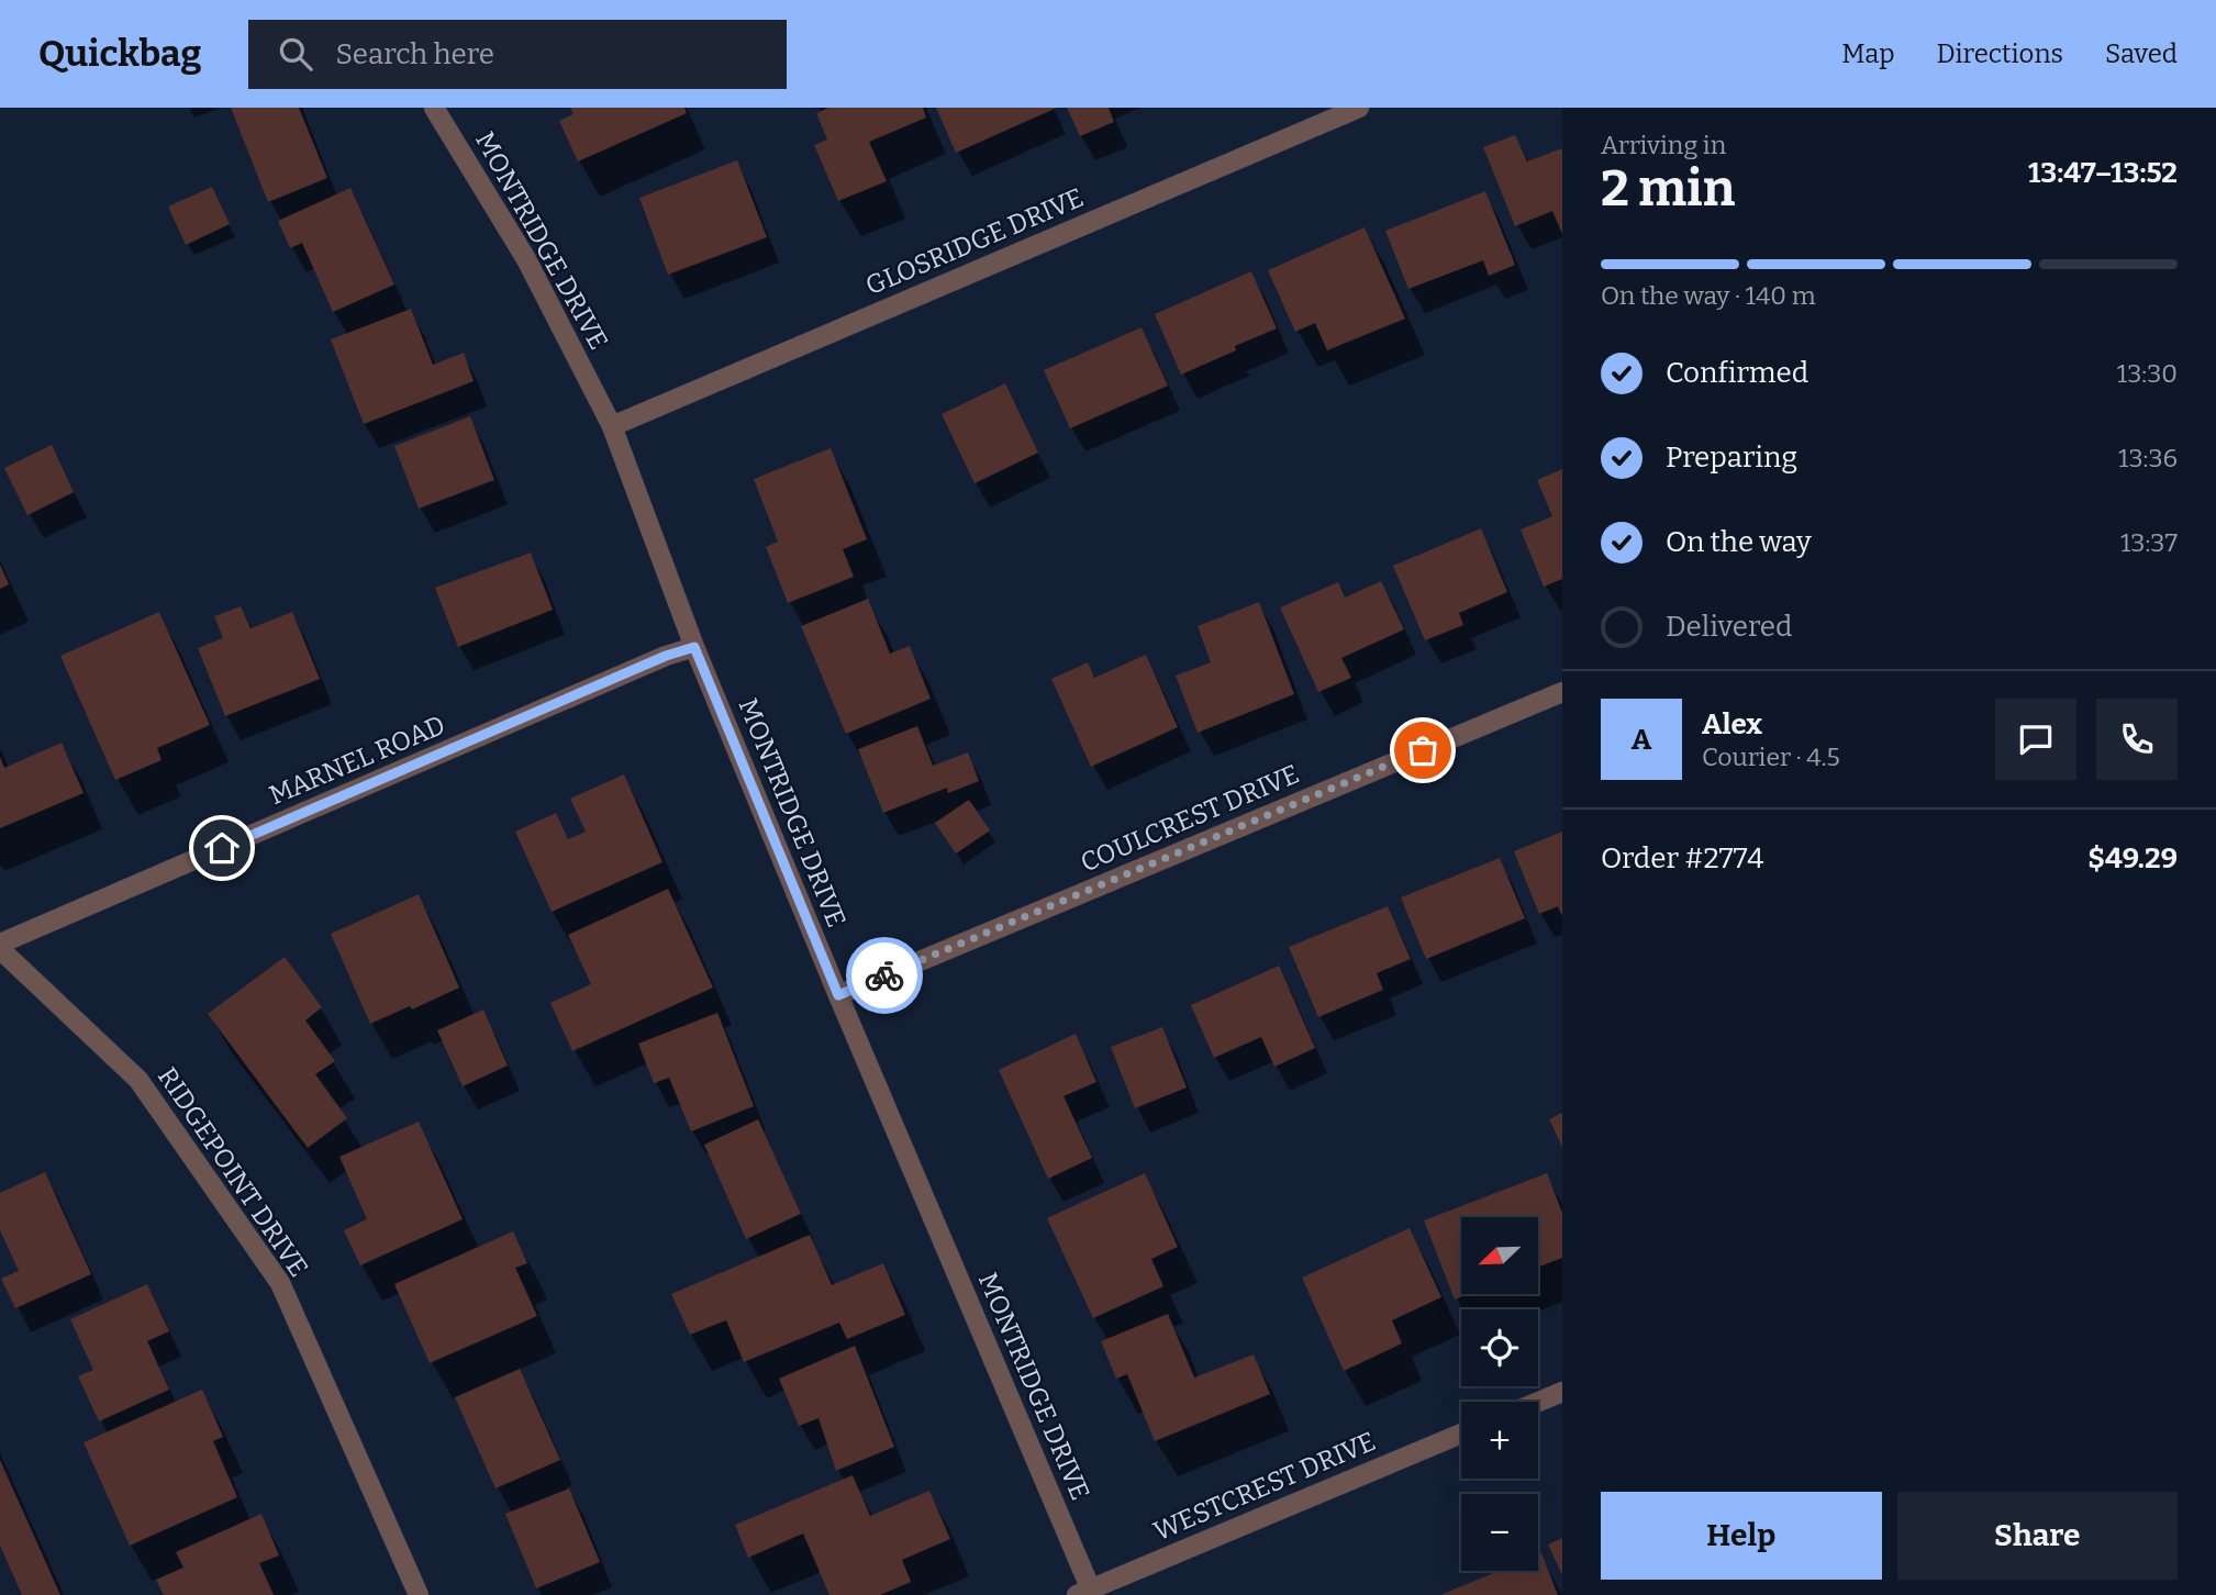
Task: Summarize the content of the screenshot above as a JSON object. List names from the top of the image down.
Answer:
{
  "streets": {
    "street": [
      "MONTRIDGE DRIVE",
      "GLOSRIDGE DRIVE",
      "MARNEL ROAD",
      "COULCREST DRIVE",
      "RIDGEPOINT DRIVE",
      "WESTCREST DRIVE"
    ]
  },
  "crossings": [
    ["MONTRIDGE DRIVE", "GLOSRIDGE DRIVE"],
    ["MONTRIDGE DRIVE", "MARNEL ROAD"],
    ["MONTRIDGE DRIVE", "COULCREST DRIVE"],
    ["MONTRIDGE DRIVE", "WESTCREST DRIVE"]
  ],
  "north": "bottom left",
  "page": {
    "header": "Quickbag",
    "search": "Search here",
    "nav": ["Map", "Directions", "Saved"],
    "heading": ["2 min", "Arriving in", "13:47–13:52"],
    "panel": [
      "Alex",
      "Courier · 4.5",
      "Order #2774",
      "$49.29"
    ],
    "bar": "On the way · 140 m",
    "list": [
      ["Confirmed", "13:30"],
      ["Preparing", "13:36"],
      ["On the way", "13:37"],
      "Delivered"
    ],
    "round": "A",
    "map_buttons": ["+", "−"],
    "buttons": ["Help", "Share"]
  }
}
